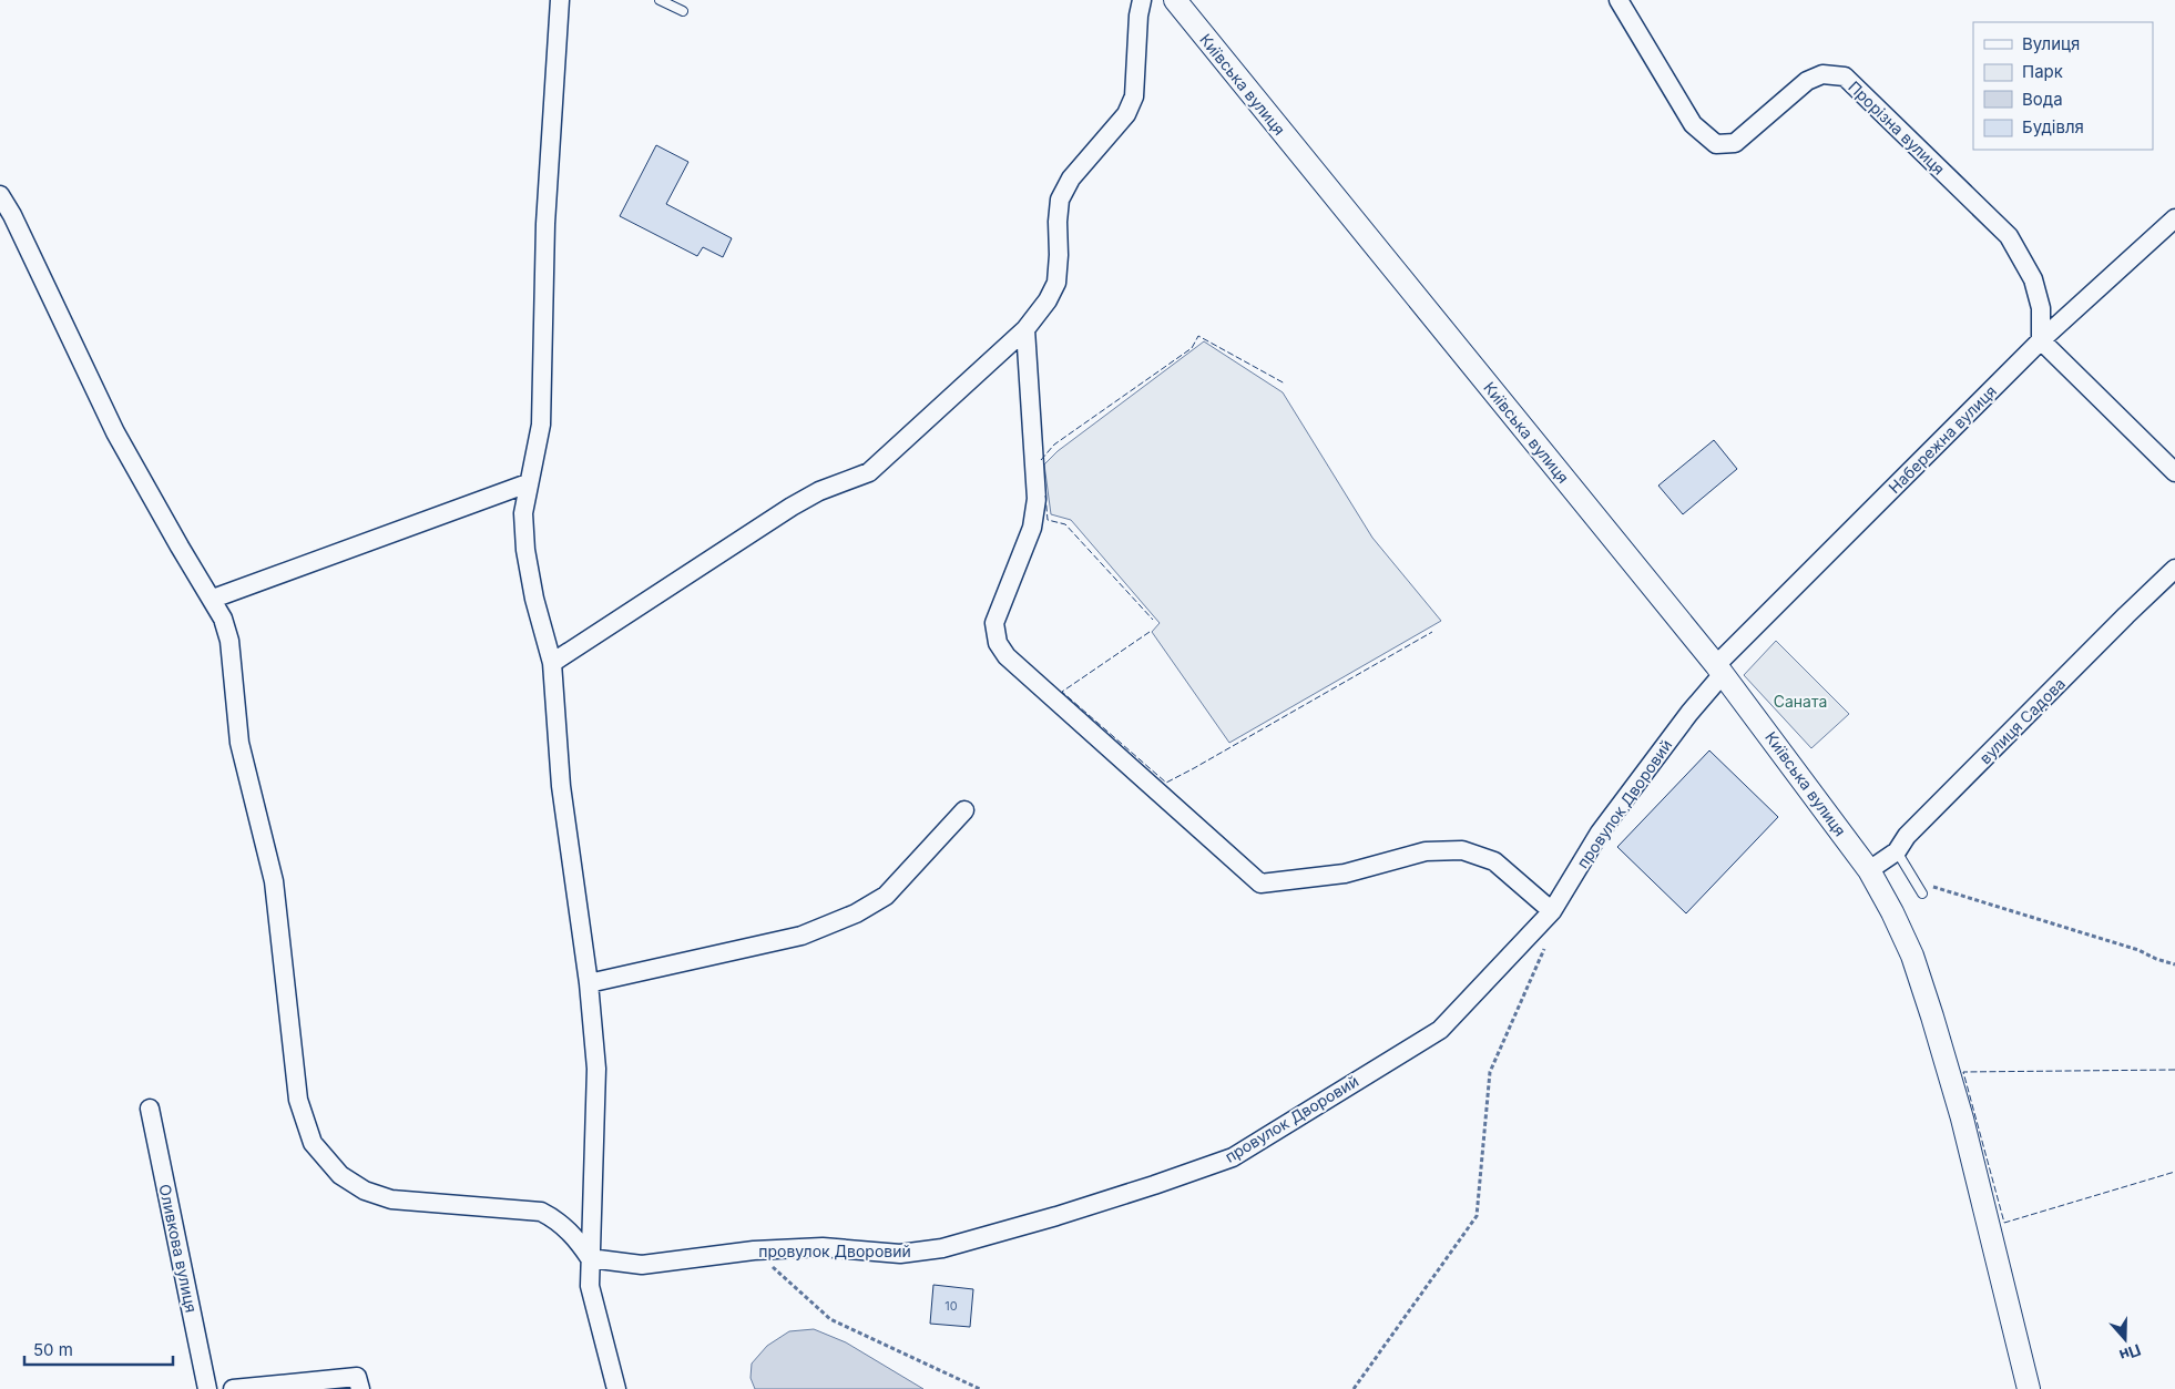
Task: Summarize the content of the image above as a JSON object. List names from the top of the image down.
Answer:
{
  "streets": {
    "street": [
      "Київська вулиця",
      "Прорізна вулиця",
      "Набережна вулиця",
      "вулиця Садова",
      "провулок Дворовий",
      "Оливкова вулиця"
    ]
  },
  "crossings": [
    ["Київська вулиця", "Набережна вулиця"],
    ["Київська вулиця", "вулиця Садова"],
    ["Київська вулиця", "провулок Дворовий"],
    ["Прорізна вулиця", "Набережна вулиця"],
    ["Набережна вулиця", "провулок Дворовий"]
  ],
  "parks": ["Саната"],
  "house_numbers": ["10"],
  "legend": [
    "Вулиця",
    "Парк",
    "Вода",
    "Будівля"
  ],
  "scale_bar": "50 m",
  "north": "bottom"
}
